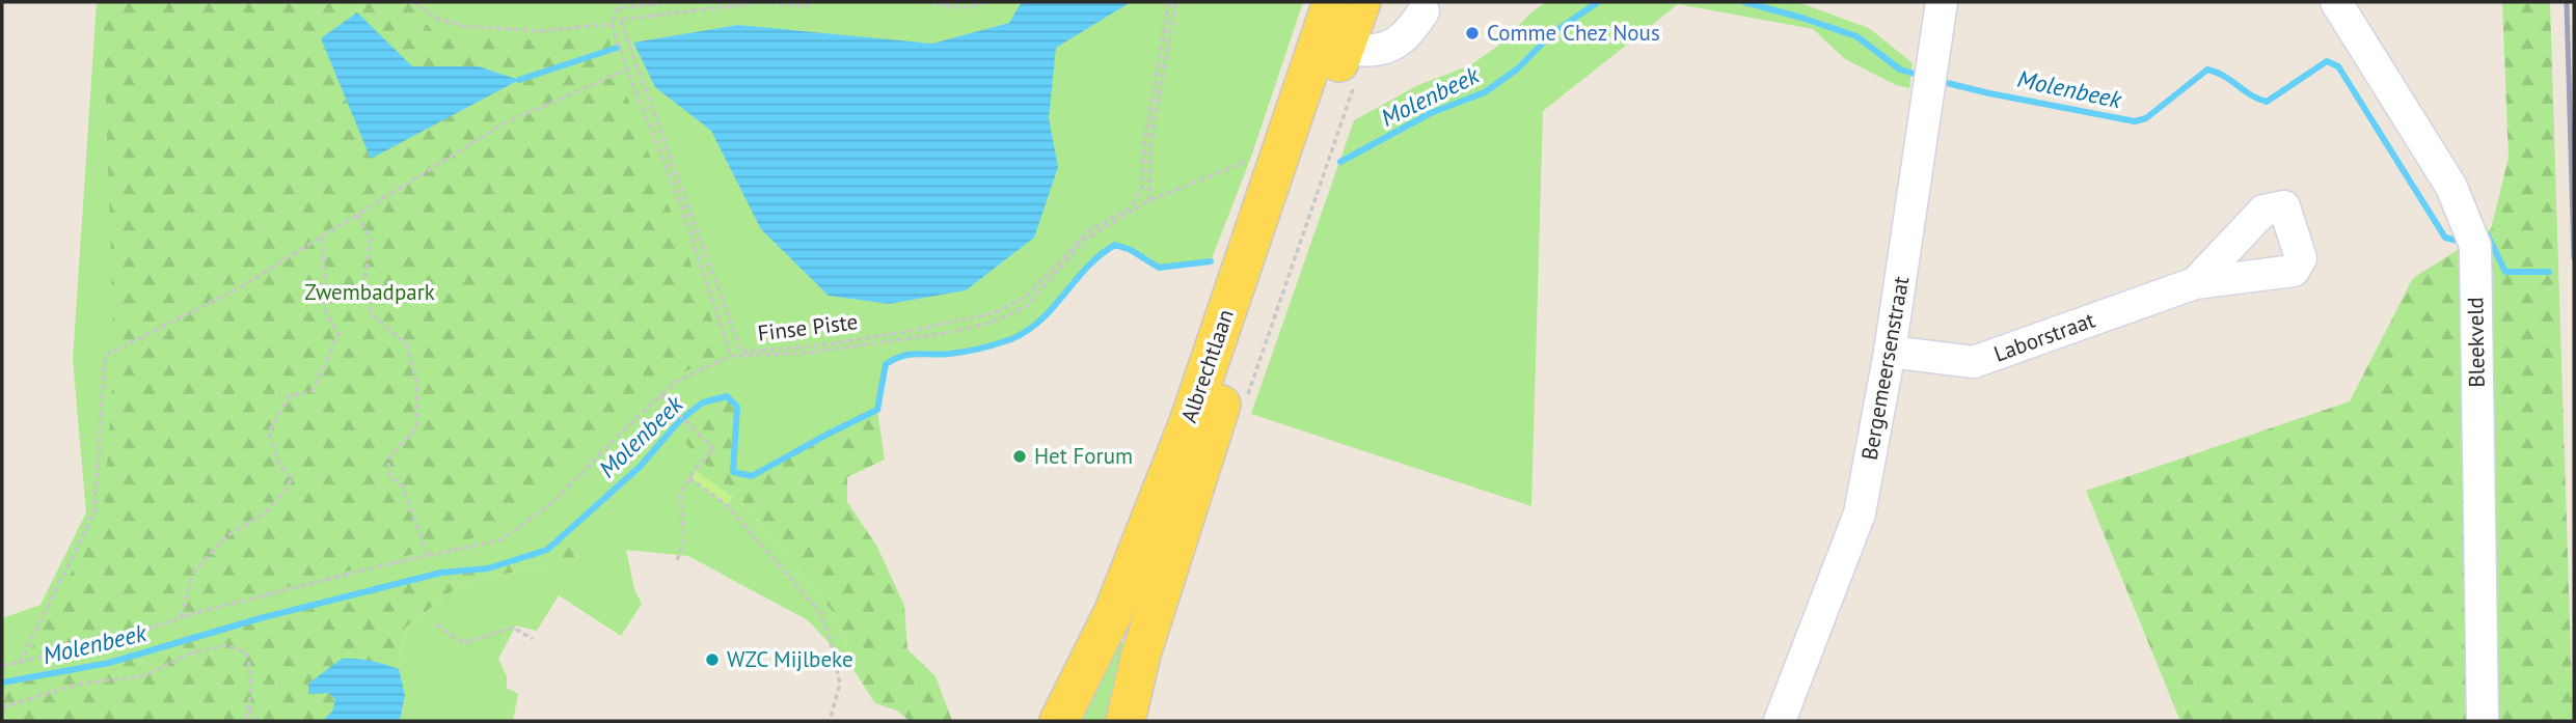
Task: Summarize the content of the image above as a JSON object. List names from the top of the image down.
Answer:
{
  "streets": {
    "main road": ["Albrechtlaan"],
    "street": ["Laborstraat", "Bleekveld", "Bergemeersenstraat"],
    "path": ["Finse Piste"]
  },
  "crossings": [
    ["Laborstraat", "Bergemeersenstraat"]
  ],
  "water": ["Molenbeek"],
  "parks": ["Zwembadpark"],
  "places": ["Comme Chez Nous", "Het Forum", "WZC Mijlbeke"]
}
